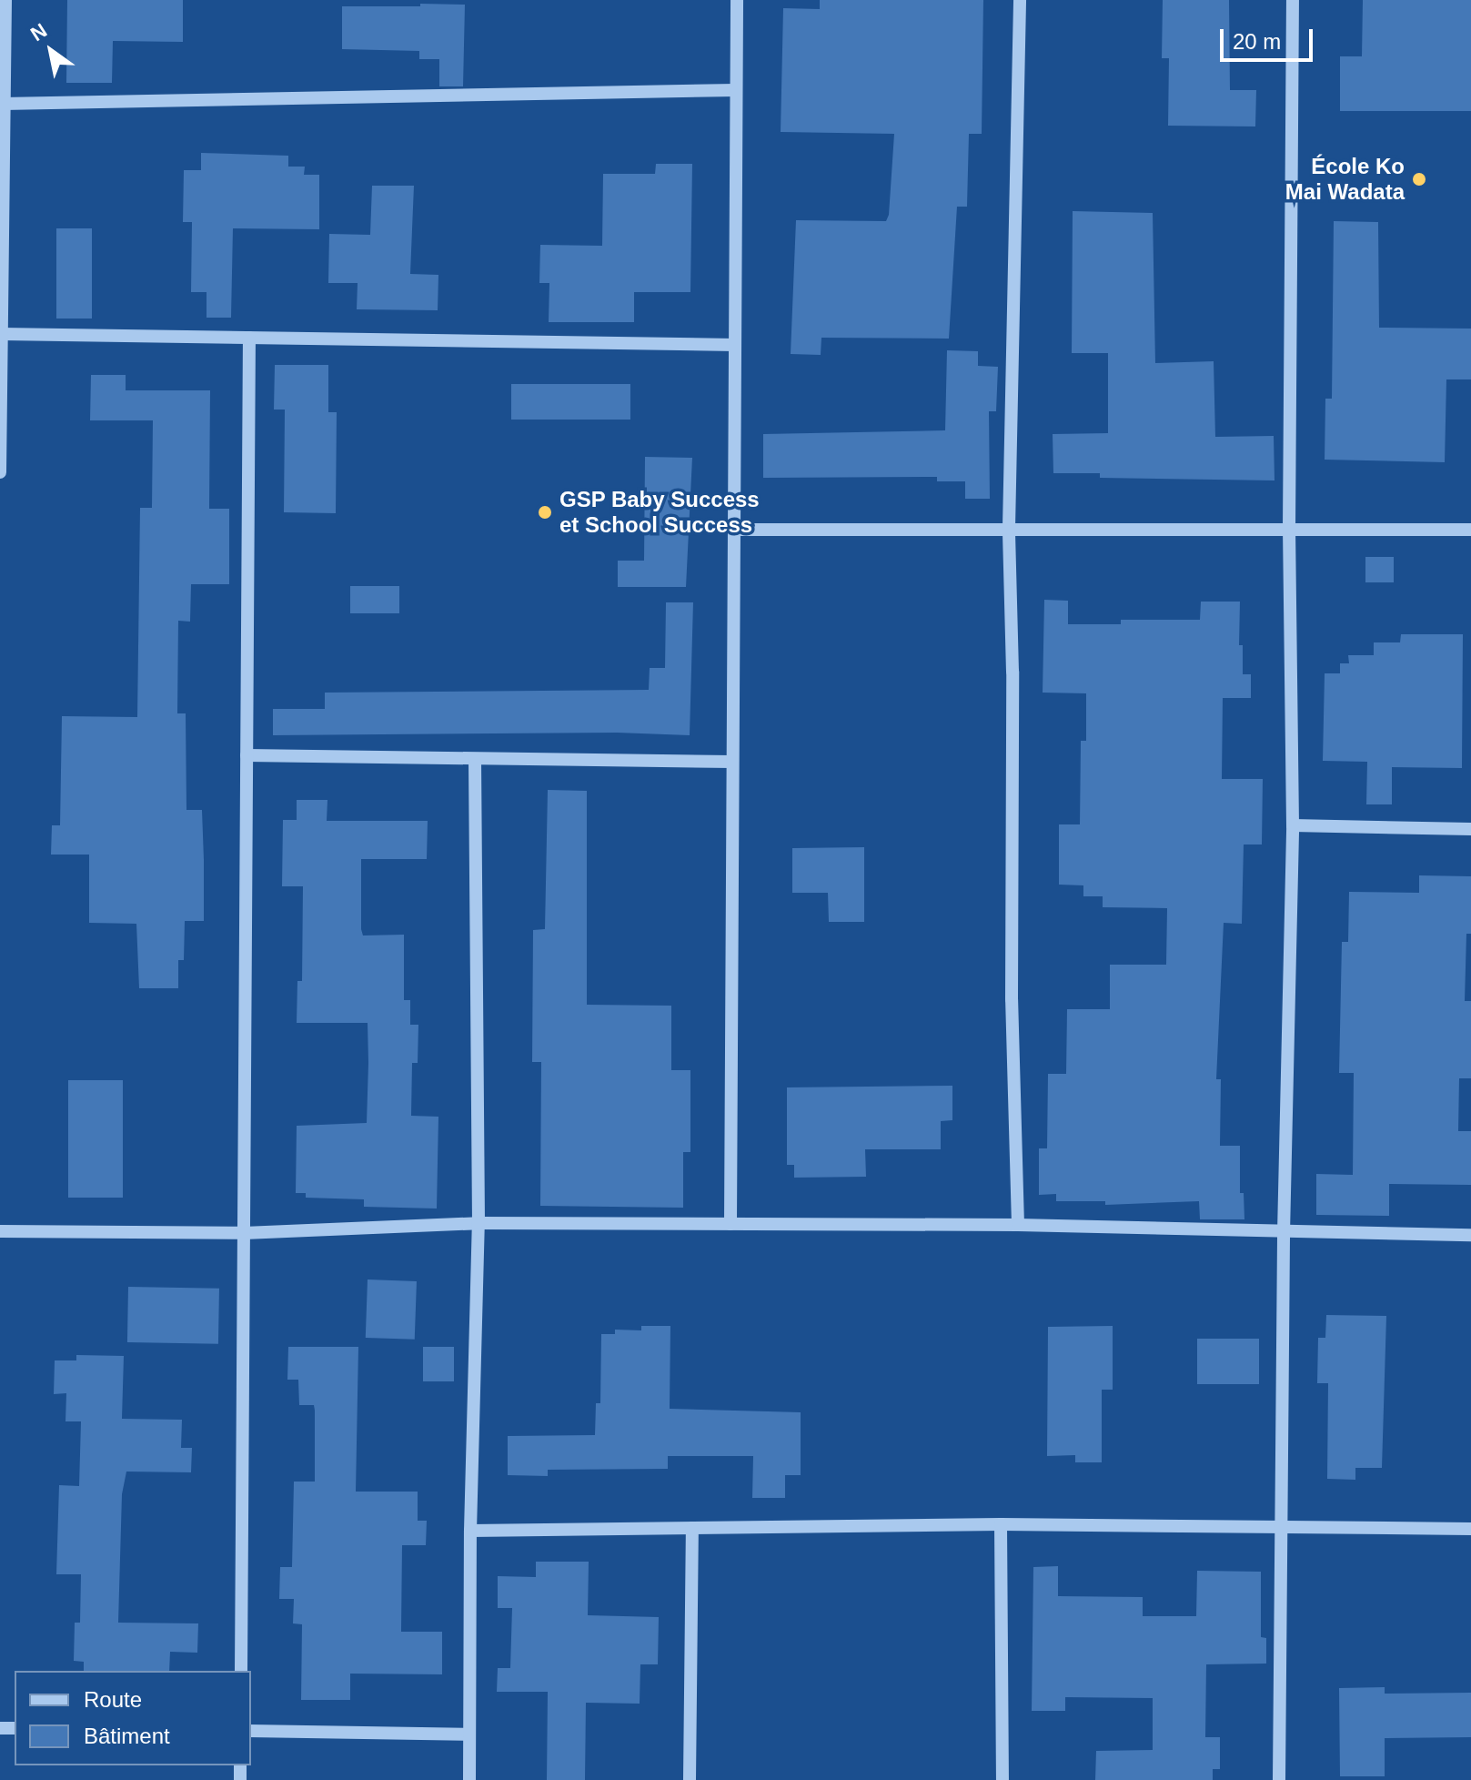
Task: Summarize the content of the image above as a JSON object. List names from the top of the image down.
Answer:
{
  "places": ["École Ko Mai Wadata", "GSP Baby Success et School Success"],
  "legend": ["Route", "Bâtiment"],
  "scale_bar": "20 m",
  "north": "top left"
}
